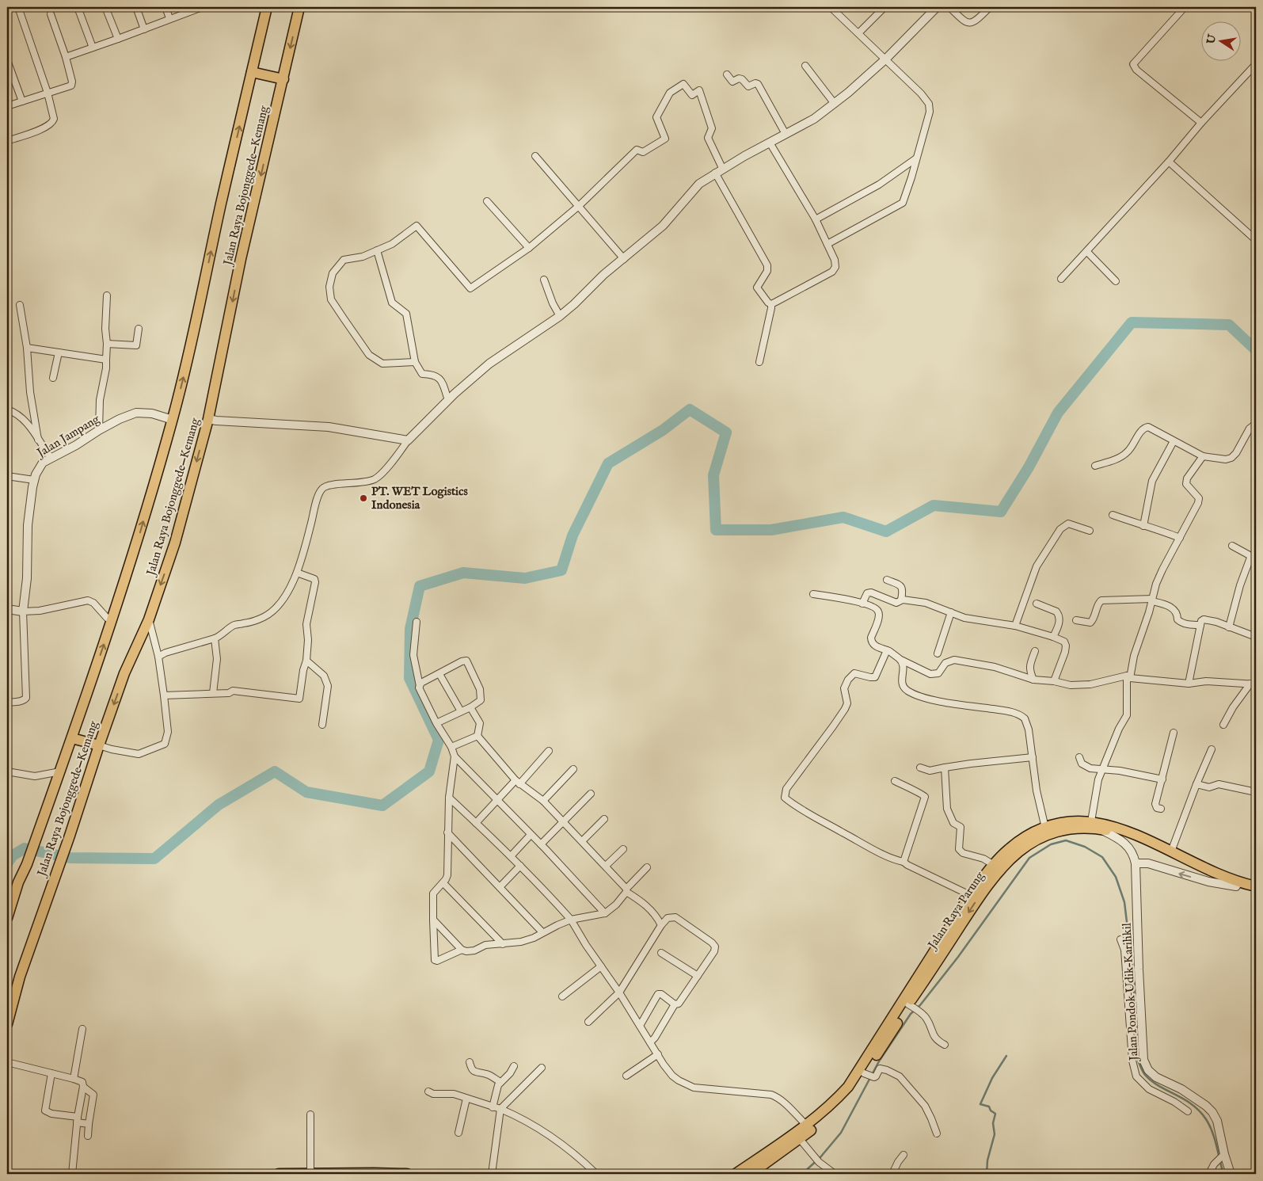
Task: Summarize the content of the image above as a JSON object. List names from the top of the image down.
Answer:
{
  "streets": {
    "highway": ["Jalan Raya Bojonggede—Kemang", "Jalan Raya Parung"],
    "street": ["Jalan Jampang", "Jalan Pondok Udik–Karihkil"]
  },
  "crossings": [
    ["Jalan Raya Bojonggede—Kemang", "Jalan Jampang"],
    ["Jalan Raya Parung", "Jalan Pondok Udik–Karihkil"]
  ],
  "places": ["PT. WET Logistics Indonesia"],
  "north": "left"
}
